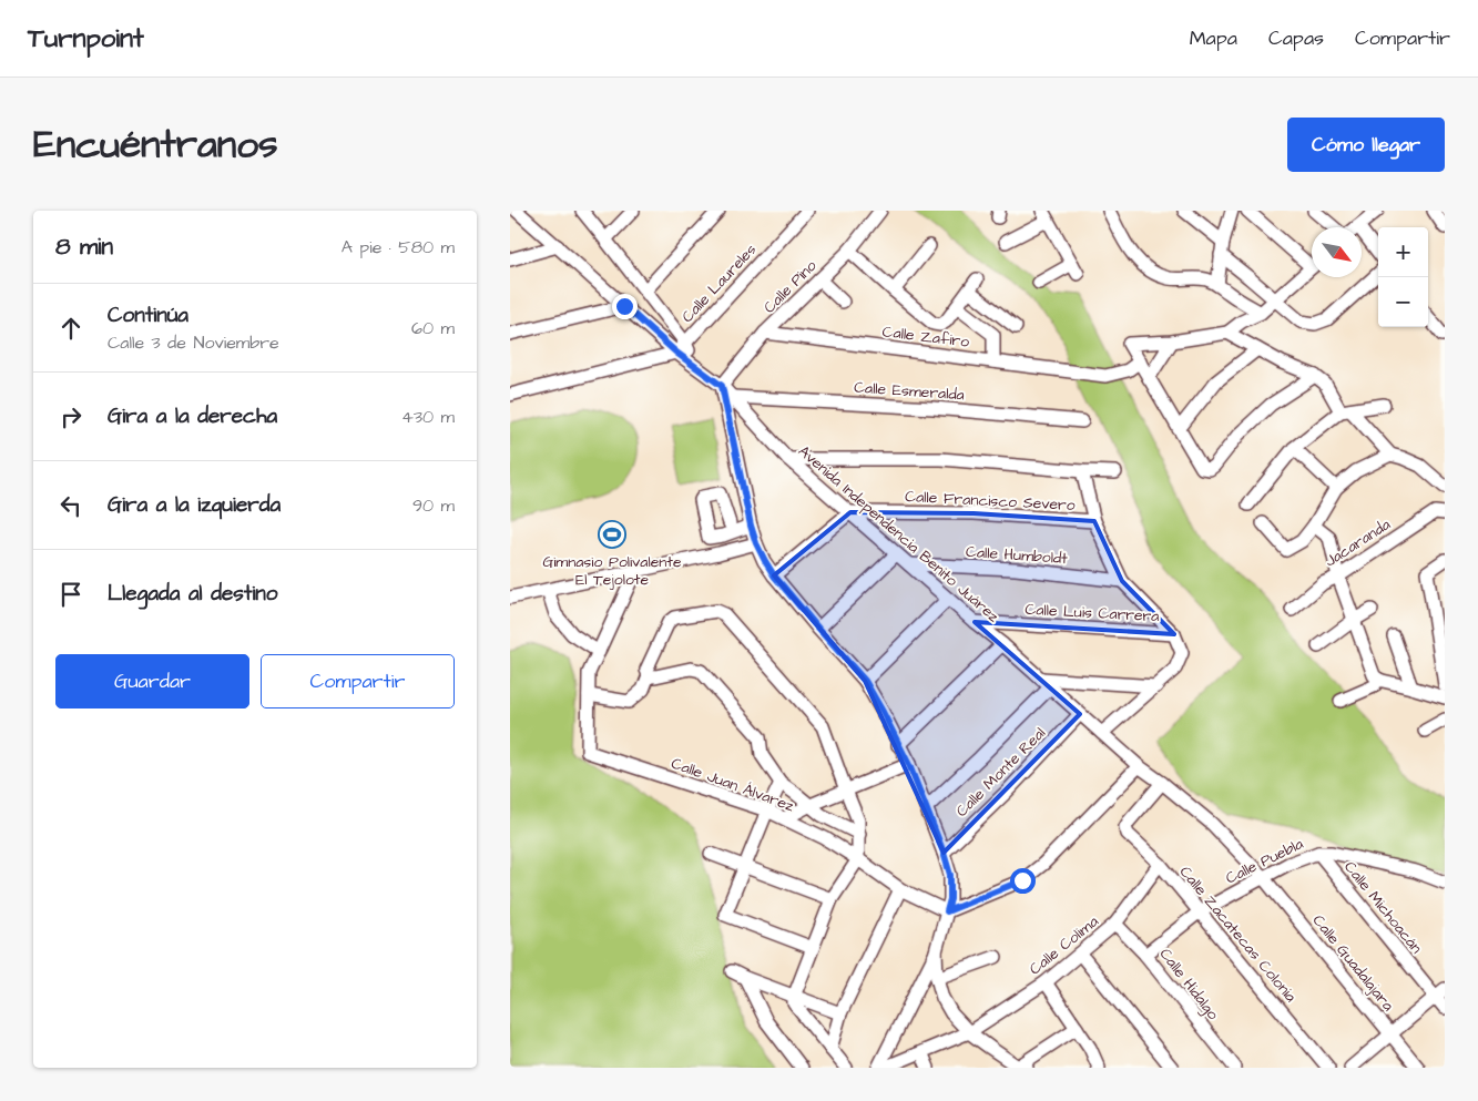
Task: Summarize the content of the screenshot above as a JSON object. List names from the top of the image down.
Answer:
{
  "streets": {
    "street": [
      "Calle Laureles",
      "Calle Pino",
      "Calle Zafiro",
      "Calle Esmeralda",
      "Calle Francisco Severo",
      "Avenida Independencia Benito Juárez",
      "Jacaranda",
      "Calle Humboldt",
      "Calle Luis Carrera",
      "Calle Monte Real",
      "Calle Juan Álvarez",
      "Calle Puebla",
      "Calle Michoacán",
      "Calle Zacatecas Colonia",
      "Calle Colima",
      "Calle Guadalajara",
      "Calle Hidalgo"
    ]
  },
  "crossings": [
    ["Calle Laureles", "Avenida Independencia Benito Juárez"],
    ["Calle Pino", "Calle Zafiro"],
    ["Calle Pino", "Avenida Independencia Benito Juárez"],
    ["Calle Esmeralda", "Avenida Independencia Benito Juárez"],
    ["Calle Francisco Severo", "Avenida Independencia Benito Juárez"],
    ["Avenida Independencia Benito Juárez", "Calle Humboldt"],
    ["Avenida Independencia Benito Juárez", "Calle Luis Carrera"],
    ["Avenida Independencia Benito Juárez", "Calle Monte Real"],
    ["Avenida Independencia Benito Juárez", "Calle Puebla"],
    ["Avenida Independencia Benito Juárez", "Calle Zacatecas Colonia"],
    ["Avenida Independencia Benito Juárez", "Calle Guadalajara"],
    ["Calle Puebla", "Calle Michoacán"],
    ["Calle Puebla", "Calle Zacatecas Colonia"],
    ["Calle Puebla", "Calle Guadalajara"],
    ["Calle Puebla", "Calle Hidalgo"],
    ["Calle Zacatecas Colonia", "Calle Colima"],
    ["Calle Colima", "Calle Hidalgo"]
  ],
  "places": {
    "sports": ["Gimnasio Polivalente El Tejolote"]
  },
  "north": "bottom right",
  "page": {
    "header": "Turnpoint",
    "nav": ["Mapa", "Capas", "Compartir"],
    "title": "Encuéntranos",
    "buttons": [
      "Cómo llegar",
      ["Guardar", "Compartir"]
    ],
    "heading": ["8 min", "A pie · 580 m"],
    "map_buttons": ["+", "−"],
    "list": [
      ["Continúa", "Calle 3 de Noviembre", "60 m"],
      ["Gira a la derecha", "430 m"],
      ["Gira a la izquierda", "90 m"],
      "Llegada al destino"
    ]
  }
}
